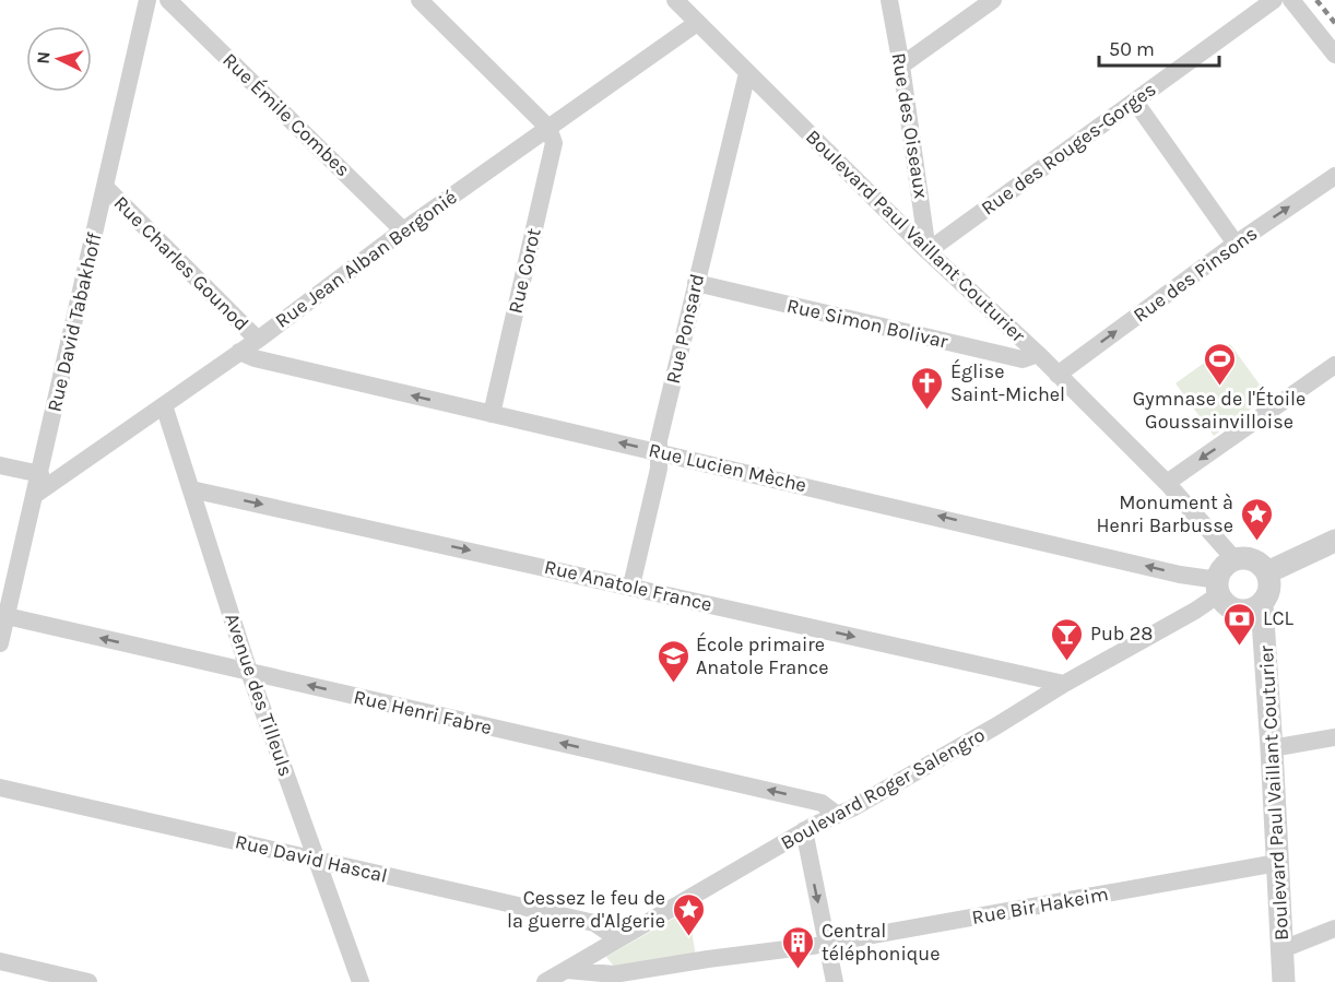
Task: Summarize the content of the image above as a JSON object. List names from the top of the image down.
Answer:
{
  "streets": {
    "street": [
      "Rue Émile Combes",
      "Rue des Oiseaux",
      "Rue des Rouges-Gorges",
      "Boulevard Paul Vaillant Couturier",
      "Rue Jean Alban Bergonié",
      "Rue Charles Gounod",
      "Rue Corot",
      "Rue des Pinsons",
      "Rue David Tabakhoff",
      "Rue Simon Bolivar",
      "Rue Ponsard",
      "Rue Lucien Mèche",
      "Rue Anatole France",
      "Avenue des Tilleuls",
      "Rue Henri Fabre",
      "Boulevard Roger Salengro",
      "Rue David Hascal",
      "Rue Bir Hakeim"
    ]
  },
  "crossings": [
    ["Rue Émile Combes", "Rue Jean Alban Bergonié"],
    ["Rue des Oiseaux", "Rue des Rouges-Gorges"],
    ["Rue des Oiseaux", "Boulevard Paul Vaillant Couturier"],
    ["Rue des Rouges-Gorges", "Boulevard Paul Vaillant Couturier"],
    ["Boulevard Paul Vaillant Couturier", "Rue Jean Alban Bergonié"],
    ["Boulevard Paul Vaillant Couturier", "Rue des Pinsons"],
    ["Boulevard Paul Vaillant Couturier", "Rue Simon Bolivar"],
    ["Boulevard Paul Vaillant Couturier", "Rue Ponsard"],
    ["Boulevard Paul Vaillant Couturier", "Rue Lucien Mèche"],
    ["Boulevard Paul Vaillant Couturier", "Boulevard Roger Salengro"],
    ["Boulevard Paul Vaillant Couturier", "Rue Bir Hakeim"],
    ["Rue Jean Alban Bergonié", "Rue Charles Gounod"],
    ["Rue Jean Alban Bergonié", "Rue Corot"],
    ["Rue Jean Alban Bergonié", "Rue David Tabakhoff"],
    ["Rue Jean Alban Bergonié", "Rue Lucien Mèche"],
    ["Rue Jean Alban Bergonié", "Avenue des Tilleuls"],
    ["Rue Charles Gounod", "Rue David Tabakhoff"],
    ["Rue Corot", "Rue Lucien Mèche"],
    ["Rue David Tabakhoff", "Rue Henri Fabre"],
    ["Rue Simon Bolivar", "Rue Ponsard"],
    ["Rue Ponsard", "Rue Lucien Mèche"],
    ["Rue Ponsard", "Rue Anatole France"],
    ["Rue Lucien Mèche", "Boulevard Roger Salengro"],
    ["Rue Anatole France", "Avenue des Tilleuls"],
    ["Rue Anatole France", "Boulevard Roger Salengro"],
    ["Avenue des Tilleuls", "Rue Henri Fabre"],
    ["Avenue des Tilleuls", "Rue David Hascal"],
    ["Rue Henri Fabre", "Boulevard Roger Salengro"],
    ["Boulevard Roger Salengro", "Rue David Hascal"],
    ["Boulevard Roger Salengro", "Rue Bir Hakeim"]
  ],
  "one_way": ["Rue Lucien Mèche", "Rue Anatole France", "Rue Henri Fabre"],
  "places": {
    "sports": ["Gymnase de l'Étoile Goussainvilloise"],
    "church": ["Église Saint-Michel"],
    "place": ["Monument à Henri Barbusse", "Cessez le feu de la guerre d'Algerie"],
    "bank": ["LCL"],
    "bar": ["Pub 28"],
    "school or university": ["École primaire Anatole France"],
    "building": ["Central téléphonique"]
  },
  "scale_bar": "50 m",
  "north": "left"
}
